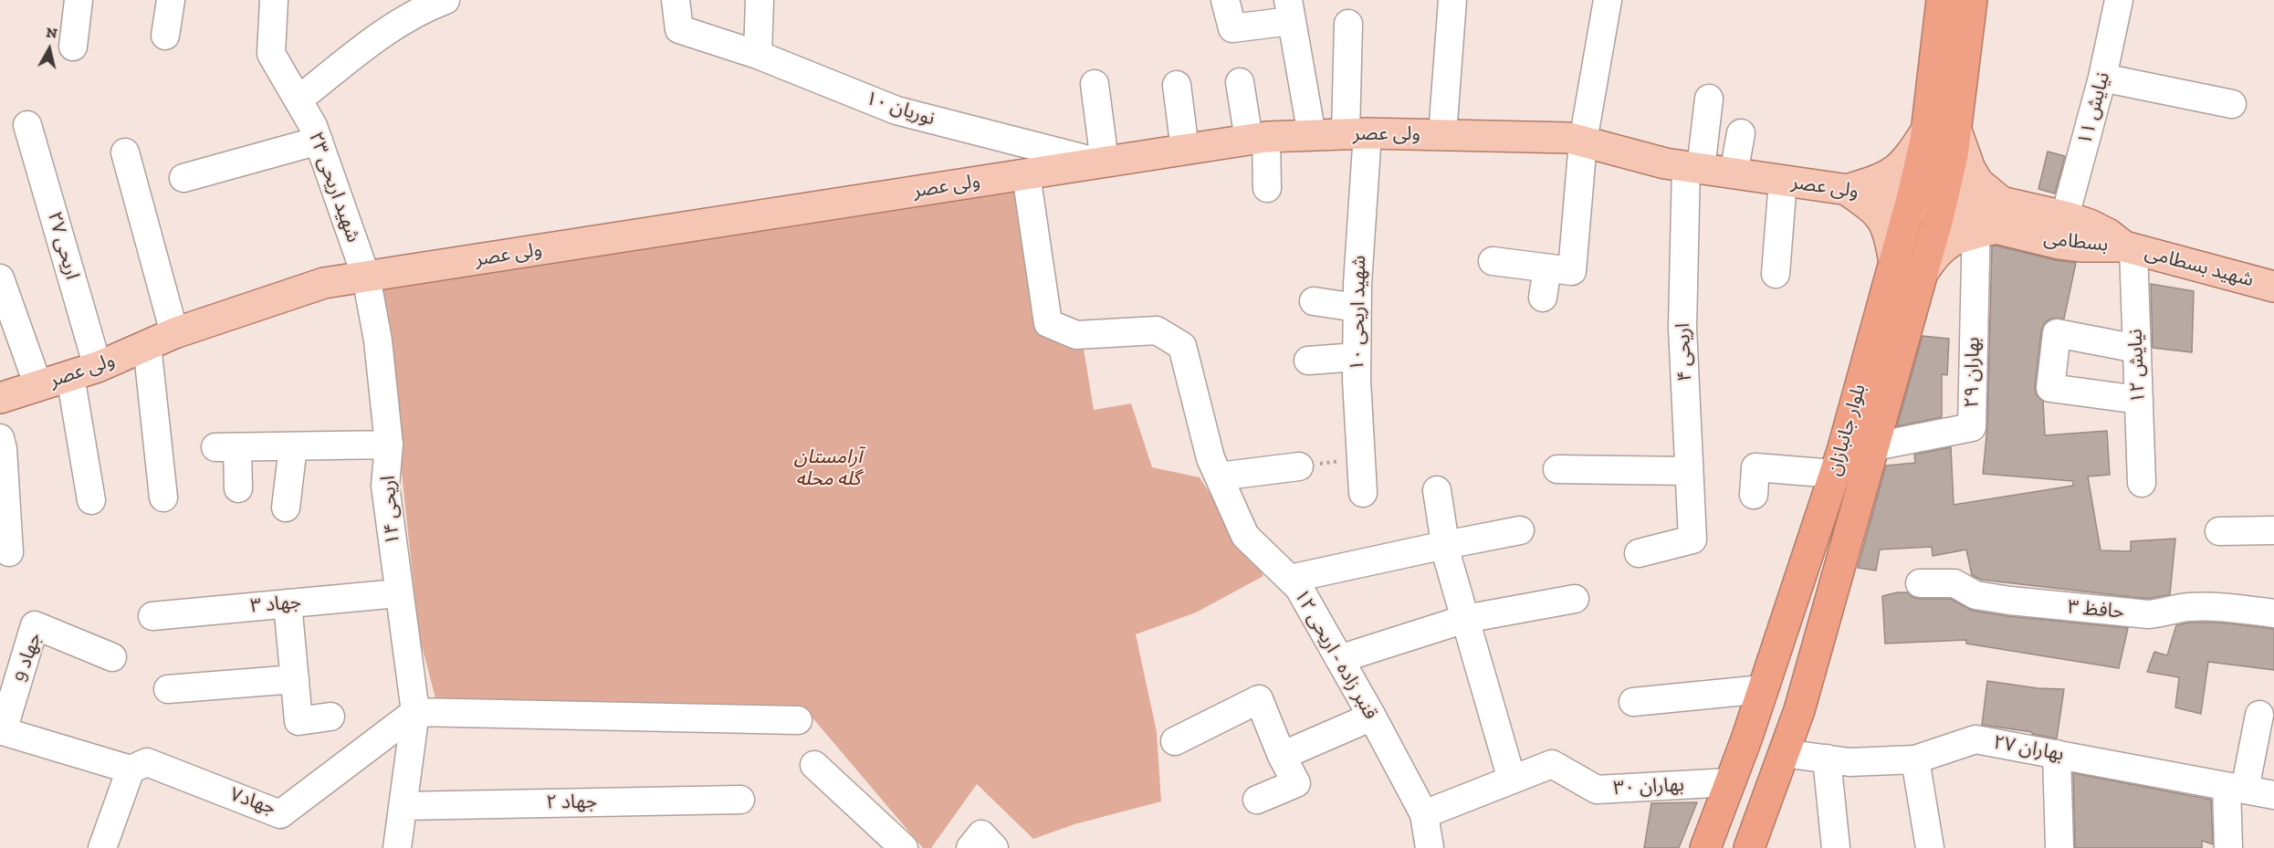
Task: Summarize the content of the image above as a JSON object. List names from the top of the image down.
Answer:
{
  "streets": {
    "highway": ["بلوار جانبازان"],
    "main road": ["ولی عصر", "بسطامی", "شهید بسطامی"],
    "street": [
      "نوریان ۱۰",
      "نیایش ۱۱",
      "شهید اریحی ۲۳",
      "اریحی ۲۷",
      "شهید اریحی ۱۰",
      "اریحی ۴",
      "نیایش ۱۲",
      "بهاران ۲۹",
      "اریحی ۱۴",
      "جهاد ۳",
      "حافظ ۳",
      "قنبر زاده - اریحی ۱۲",
      "جهاد 9",
      "بهاران ۲۷",
      "بهاران ۳۰",
      "جهاد۷",
      "جهاد ۲"
    ]
  },
  "crossings": [
    ["نوریان ۱۰", "ولی عصر"],
    ["نیایش ۱۱", "بسطامی"],
    ["ولی عصر", "شهید اریحی ۲۳"],
    ["ولی عصر", "بسطامی"],
    ["ولی عصر", "اریحی ۲۷"],
    ["ولی عصر", "شهید اریحی ۱۰"],
    ["ولی عصر", "اریحی ۴"],
    ["ولی عصر", "بلوار جانبازان"],
    ["ولی عصر", "اریحی ۱۴"],
    ["ولی عصر", "قنبر زاده - اریحی ۱۲"],
    ["شهید اریحی ۲۳", "اریحی ۱۴"],
    ["بسطامی", "شهید بسطامی"],
    ["بسطامی", "نیایش ۱۲"],
    ["بسطامی", "بهاران ۲۹"],
    ["بسطامی", "بلوار جانبازان"],
    ["شهید بسطامی", "نیایش ۱۲"],
    ["بهاران ۲۹", "بلوار جانبازان"],
    ["بلوار جانبازان", "بهاران ۲۷"],
    ["بلوار جانبازان", "بهاران ۳۰"],
    ["اریحی ۱۴", "جهاد ۳"],
    ["اریحی ۱۴", "جهاد۷"],
    ["اریحی ۱۴", "جهاد ۲"],
    ["جهاد 9", "جهاد۷"]
  ],
  "parks": ["آرامستان گله محله"],
  "north": "top"
}
